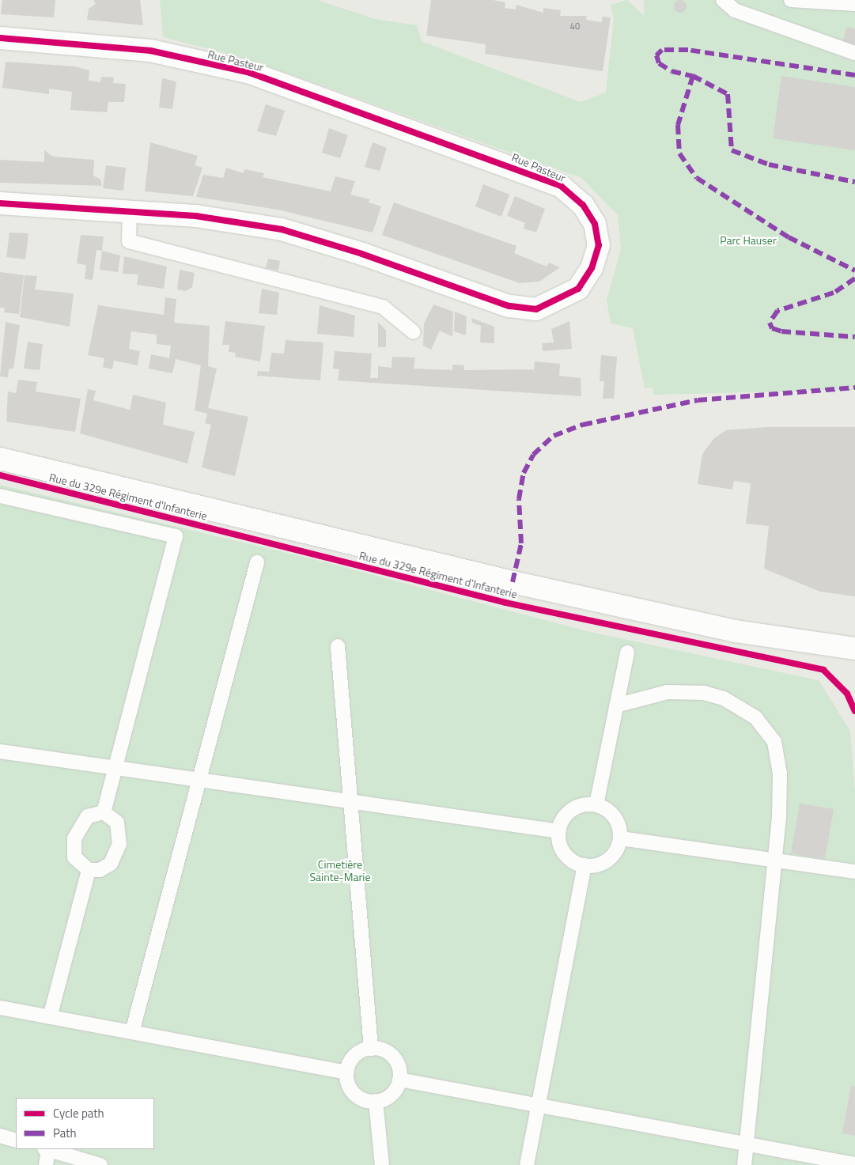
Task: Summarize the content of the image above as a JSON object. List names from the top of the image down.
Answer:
{
  "streets": {
    "street": ["Rue Pasteur", "Rue du 329e Régiment d'Infanterie"]
  },
  "parks": ["Parc Hauser", "Cimetière Sainte-Marie"],
  "house_numbers": ["40"],
  "legend": ["Cycle path", "Path"]
}
